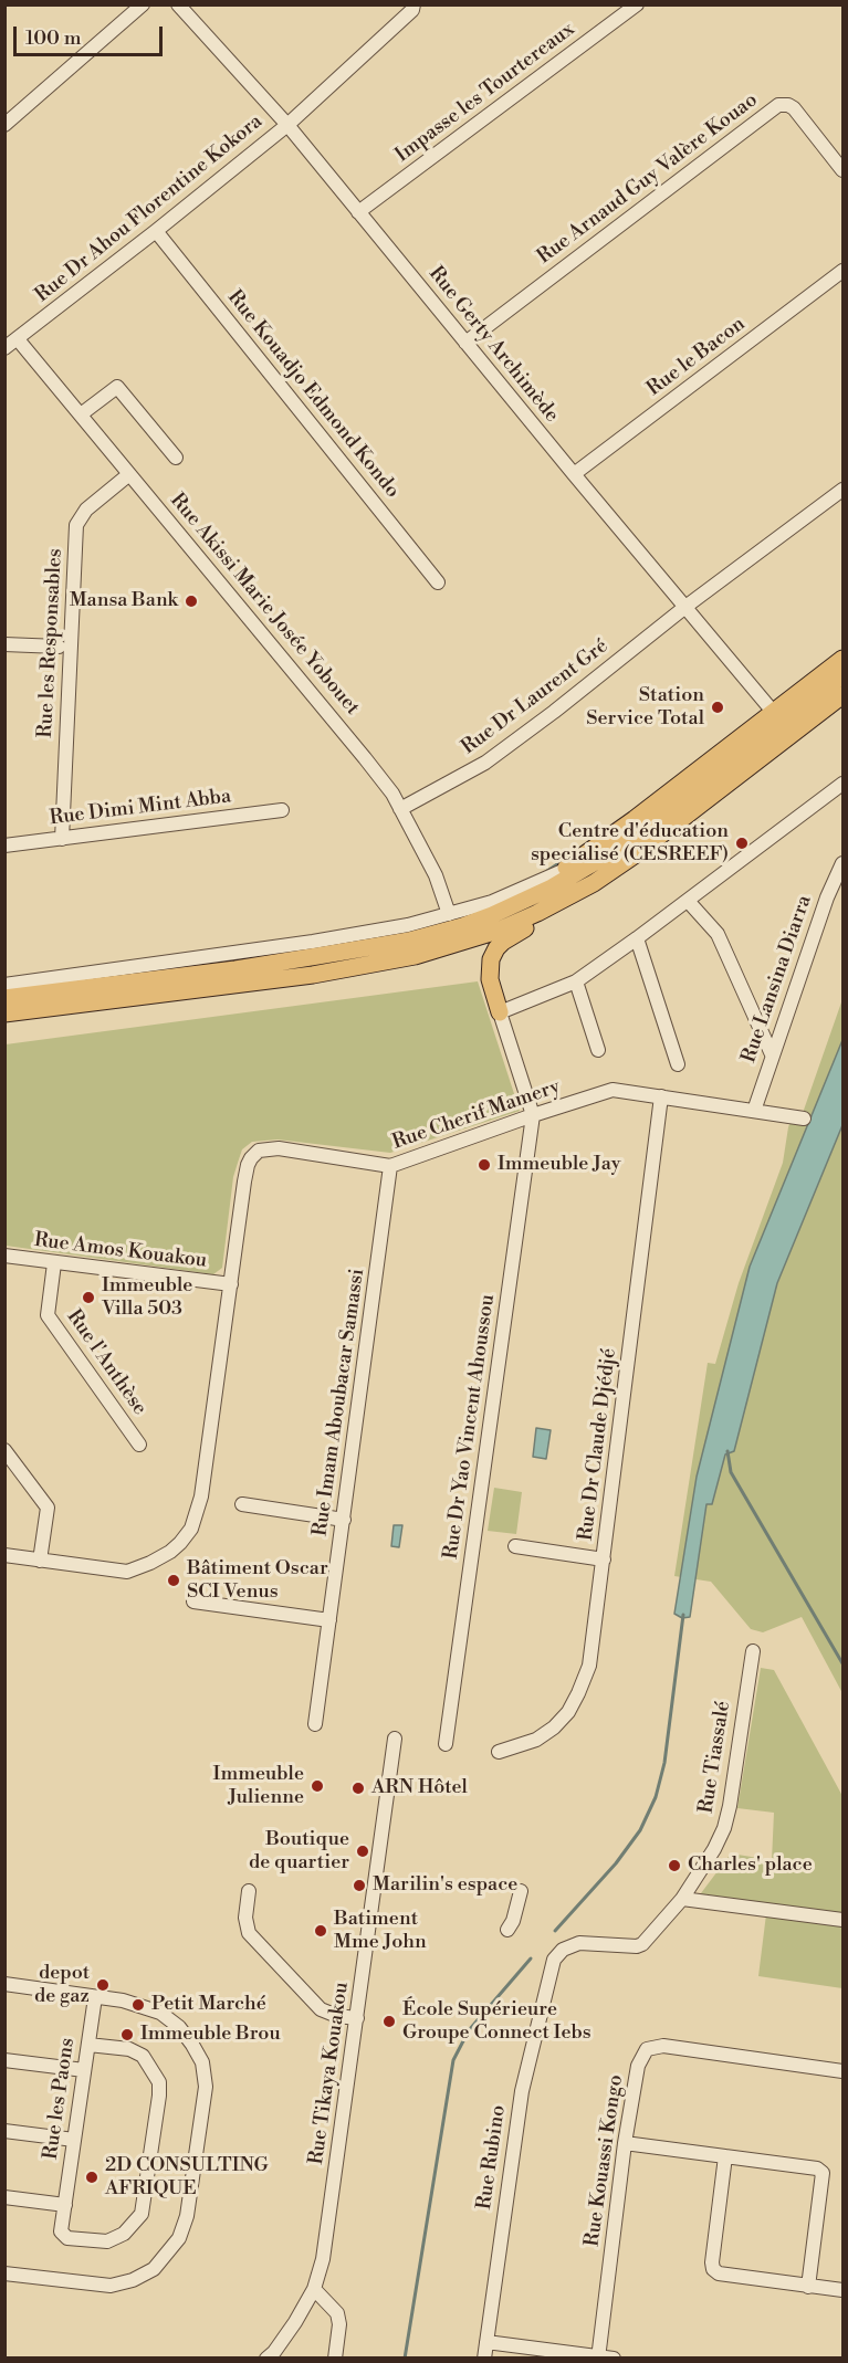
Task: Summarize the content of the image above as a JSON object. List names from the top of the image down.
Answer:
{
  "streets": {
    "street": [
      "Impasse les Tourtereaux",
      "Rue Arnaud Guy Valère Kouao",
      "Rue Dr Ahou Florentine Kokora",
      "Rue Gerty Archimède",
      "Rue le Bacon",
      "Rue Kouadjo Edmond Kondo",
      "Rue Akissi Marie Josée Yobouet",
      "Rue les Responsables",
      "Rue Dr Laurent Gré",
      "Rue Dimi Mint Abba",
      "Rue Lansina Diarra",
      "Rue Cherif Mamery",
      "Rue Amos Kouakou",
      "Rue l'Anthèse",
      "Rue Imam Aboubacar Samassi",
      "Rue Dr Yao Vincent Ahoussou",
      "Rue Dr Claude Djédjé",
      "Rue Tiassalé",
      "Rue Tikaya Kouakou",
      "Rue les Paons",
      "Rue Rubino",
      "Rue Kouassi Kongo"
    ]
  },
  "crossings": [
    ["Impasse les Tourtereaux", "Rue Gerty Archimède"],
    ["Rue Arnaud Guy Valère Kouao", "Rue Gerty Archimède"],
    ["Rue Dr Ahou Florentine Kokora", "Rue Gerty Archimède"],
    ["Rue Dr Ahou Florentine Kokora", "Rue Kouadjo Edmond Kondo"],
    ["Rue Dr Ahou Florentine Kokora", "Rue Akissi Marie Josée Yobouet"],
    ["Rue Gerty Archimède", "Rue le Bacon"],
    ["Rue Gerty Archimède", "Rue Dr Laurent Gré"],
    ["Rue Akissi Marie Josée Yobouet", "Rue les Responsables"],
    ["Rue Akissi Marie Josée Yobouet", "Rue Dr Laurent Gré"],
    ["Rue les Responsables", "Rue Dimi Mint Abba"],
    ["Rue Lansina Diarra", "Rue Cherif Mamery"],
    ["Rue Cherif Mamery", "Rue Amos Kouakou"],
    ["Rue Cherif Mamery", "Rue Imam Aboubacar Samassi"],
    ["Rue Cherif Mamery", "Rue Dr Yao Vincent Ahoussou"],
    ["Rue Cherif Mamery", "Rue Dr Claude Djédjé"],
    ["Rue Amos Kouakou", "Rue l'Anthèse"],
    ["Rue Tiassalé", "Rue Rubino"]
  ],
  "places": [
    "Mansa Bank",
    "Station Service Total",
    "Centre d'éducation specialisé (CESREEF)",
    "Immeuble Jay",
    "Immeuble Villa 503",
    "Bâtiment Oscar SCI Venus",
    "Immeuble Julienne",
    "ARN Hôtel",
    "Boutique de quartier",
    "Charles' place",
    "Marilin's espace",
    "Batiment Mme John",
    "depot de gaz",
    "Petit Marché",
    "École Supérieure Groupe Connect Iebs",
    "Immeuble Brou",
    "2D CONSULTING AFRIQUE"
  ],
  "scale_bar": "100 m"
}
